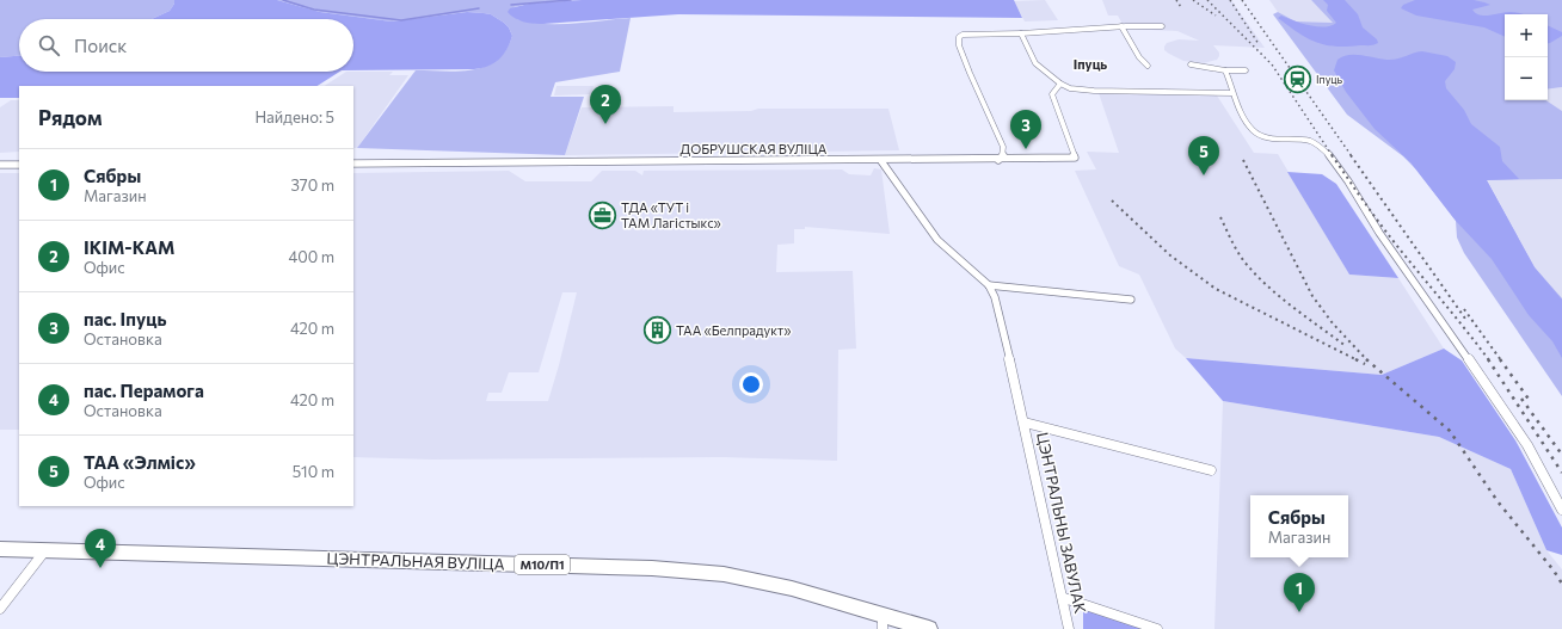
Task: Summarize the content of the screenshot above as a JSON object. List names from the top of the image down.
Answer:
{
  "streets": {
    "main road": ["ЦЭНТРАЛЬНАЯ ВУЛІЦА", "М10/П1"],
    "street": ["ДОБРУШСКАЯ ВУЛІЦА", "ЦЭНТРАЛЬНЫ ЗАВУЛАК"]
  },
  "crossings": [
    ["ДОБРУШСКАЯ ВУЛІЦА", "ЦЭНТРАЛЬНЫ ЗАВУЛАК"],
    ["ЦЭНТРАЛЬНАЯ ВУЛІЦА", "М10/П1"]
  ],
  "districts": ["Іпуць"],
  "places": {
    "station": ["Іпуць"],
    "office": ["ТДА «ТУТ і ТАМ Лагістыкс»"],
    "building": ["ТАА «Белпрадукт»"]
  },
  "page": {
    "map_buttons": ["+", "−"],
    "search": "Поиск",
    "pins": [
      "2",
      "3",
      "5",
      "4",
      "1"
    ],
    "heading": ["Рядом", "Найдено: 5"],
    "list": [
      {
        "mark": "1",
        "name": "Сябры",
        "note": "Магазин",
        "value": "370 m"
      },
      {
        "mark": "2",
        "name": "ІКІМ-КАМ",
        "note": "Офис",
        "value": "400 m"
      },
      {
        "mark": "3",
        "name": "пас. Іпуць",
        "note": "Остановка",
        "value": "420 m"
      },
      {
        "mark": "4",
        "name": "пас. Перамога",
        "note": "Остановка",
        "value": "420 m"
      },
      {
        "mark": "5",
        "name": "ТАА «Элміс»",
        "note": "Офис",
        "value": "510 m"
      }
    ],
    "popup": ["Сябры", "Магазин"]
  }
}
